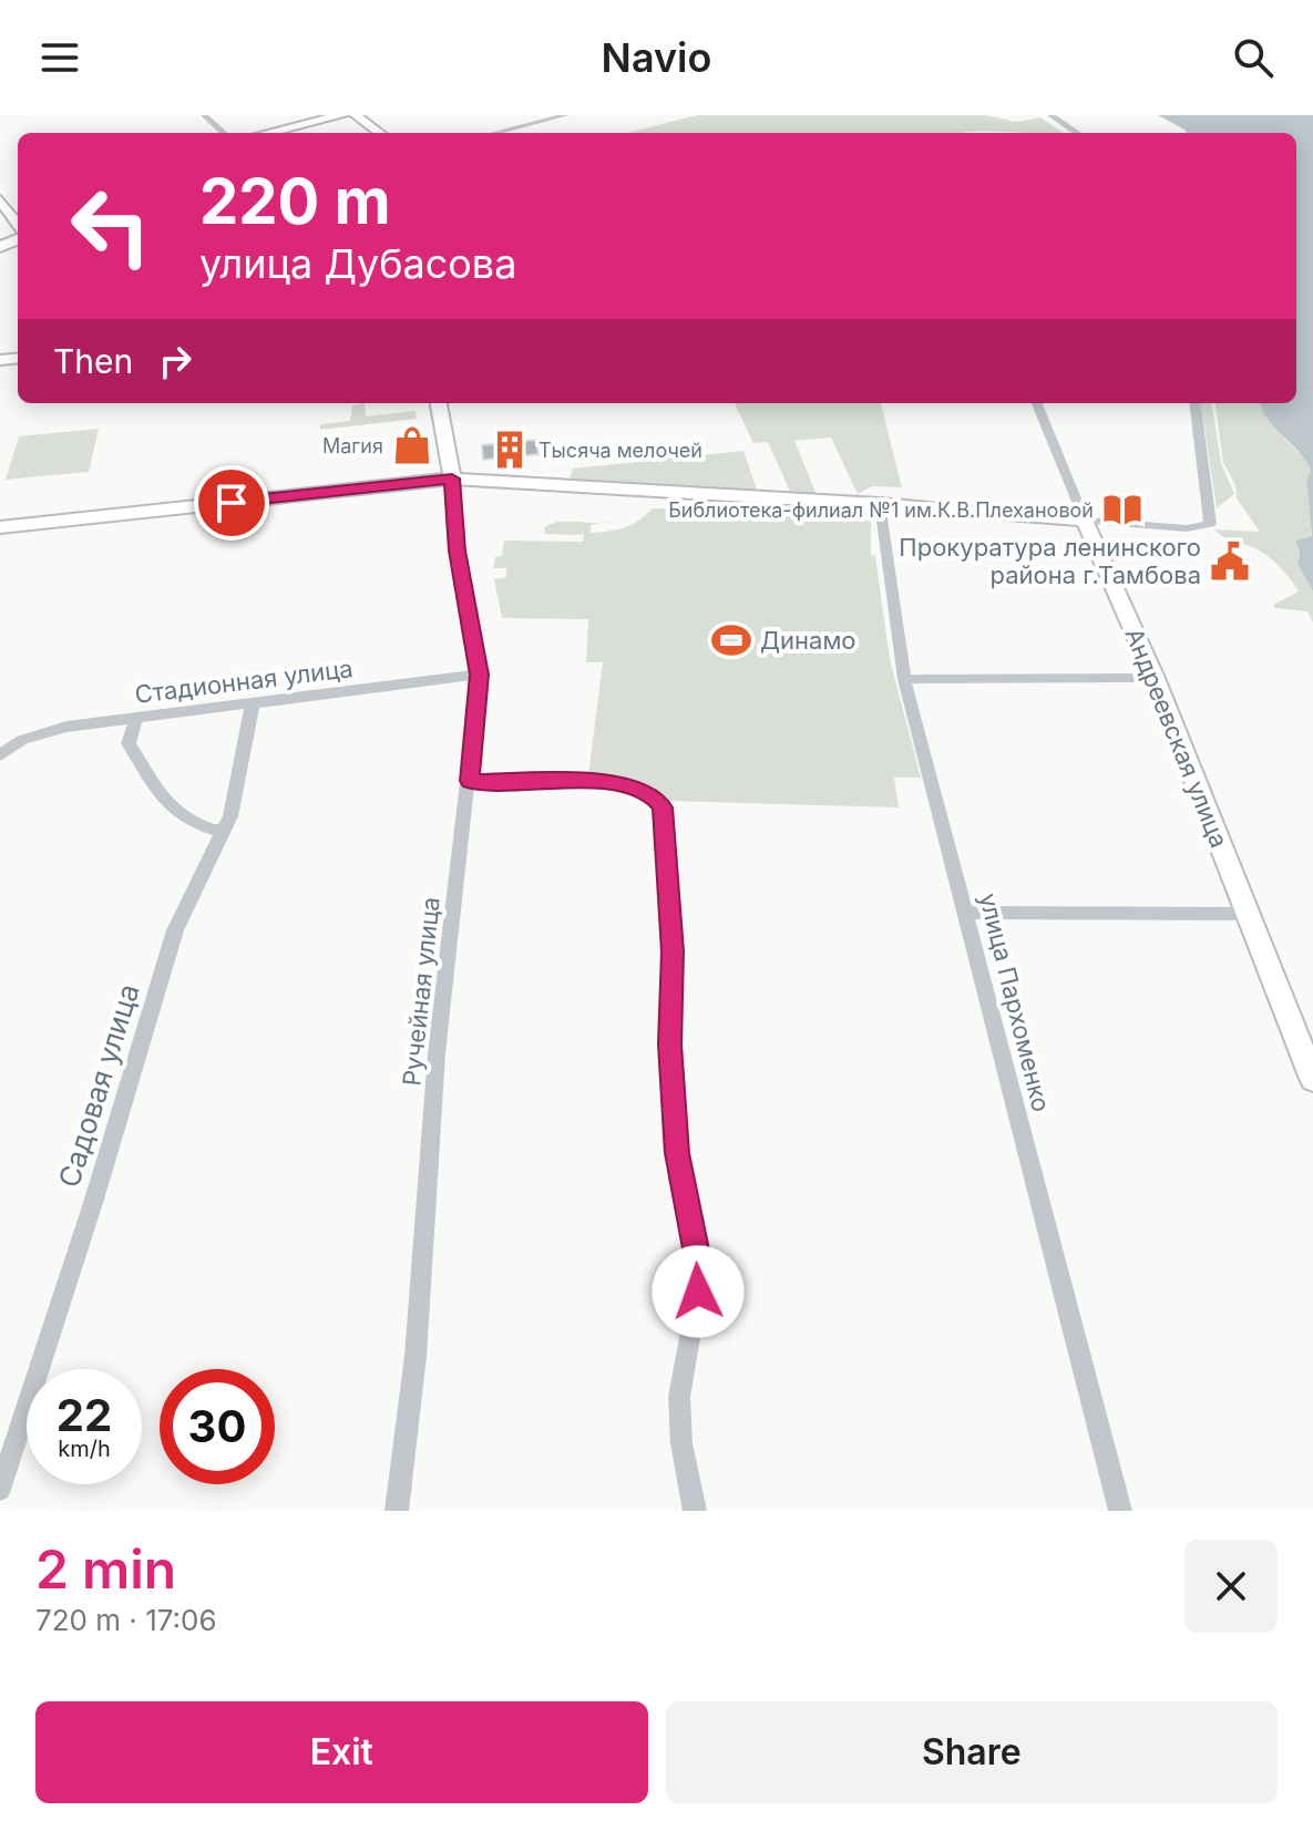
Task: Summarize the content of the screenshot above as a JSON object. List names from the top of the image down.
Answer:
{
  "streets": {
    "street": [
      "Стадионная улица",
      "Андреевская улица",
      "Ручейная улица",
      "улица Пархоменко",
      "Садовая улица"
    ]
  },
  "crossings": [
    ["Стадионная улица", "Ручейная улица"],
    ["Стадионная улица", "Садовая улица"]
  ],
  "places": {
    "shop": ["Магия"],
    "building": ["Тысяча мелочей"],
    "library": ["Библиотека-филиал №1 им.К.В.Плехановой"],
    "public building": ["Прокуратура ленинского района г.Тамбова"],
    "sports": ["Динамо"]
  },
  "page": {
    "header": "Navio",
    "turn": ["220 m", "улица Дубасова"],
    "then": "Then",
    "speed": "22 km/h",
    "limit": "30",
    "heading": ["2 min", "720 m · 17:06"],
    "buttons": ["Exit", "Share"]
  }
}
